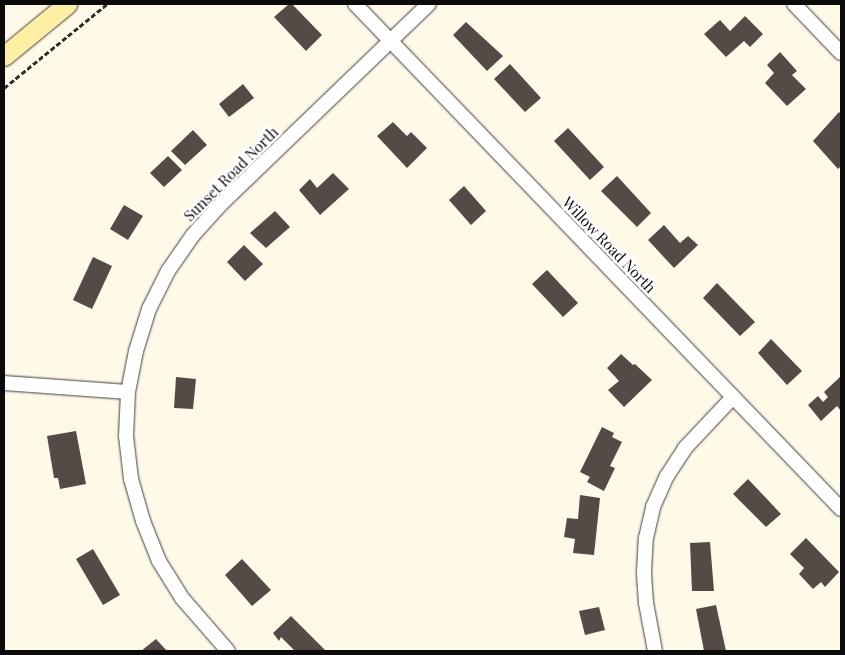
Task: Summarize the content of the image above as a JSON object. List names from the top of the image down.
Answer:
{
  "streets": {
    "street": ["Sunset Road North", "Willow Road North"]
  },
  "crossings": [
    ["Sunset Road North", "Willow Road North"]
  ]
}
